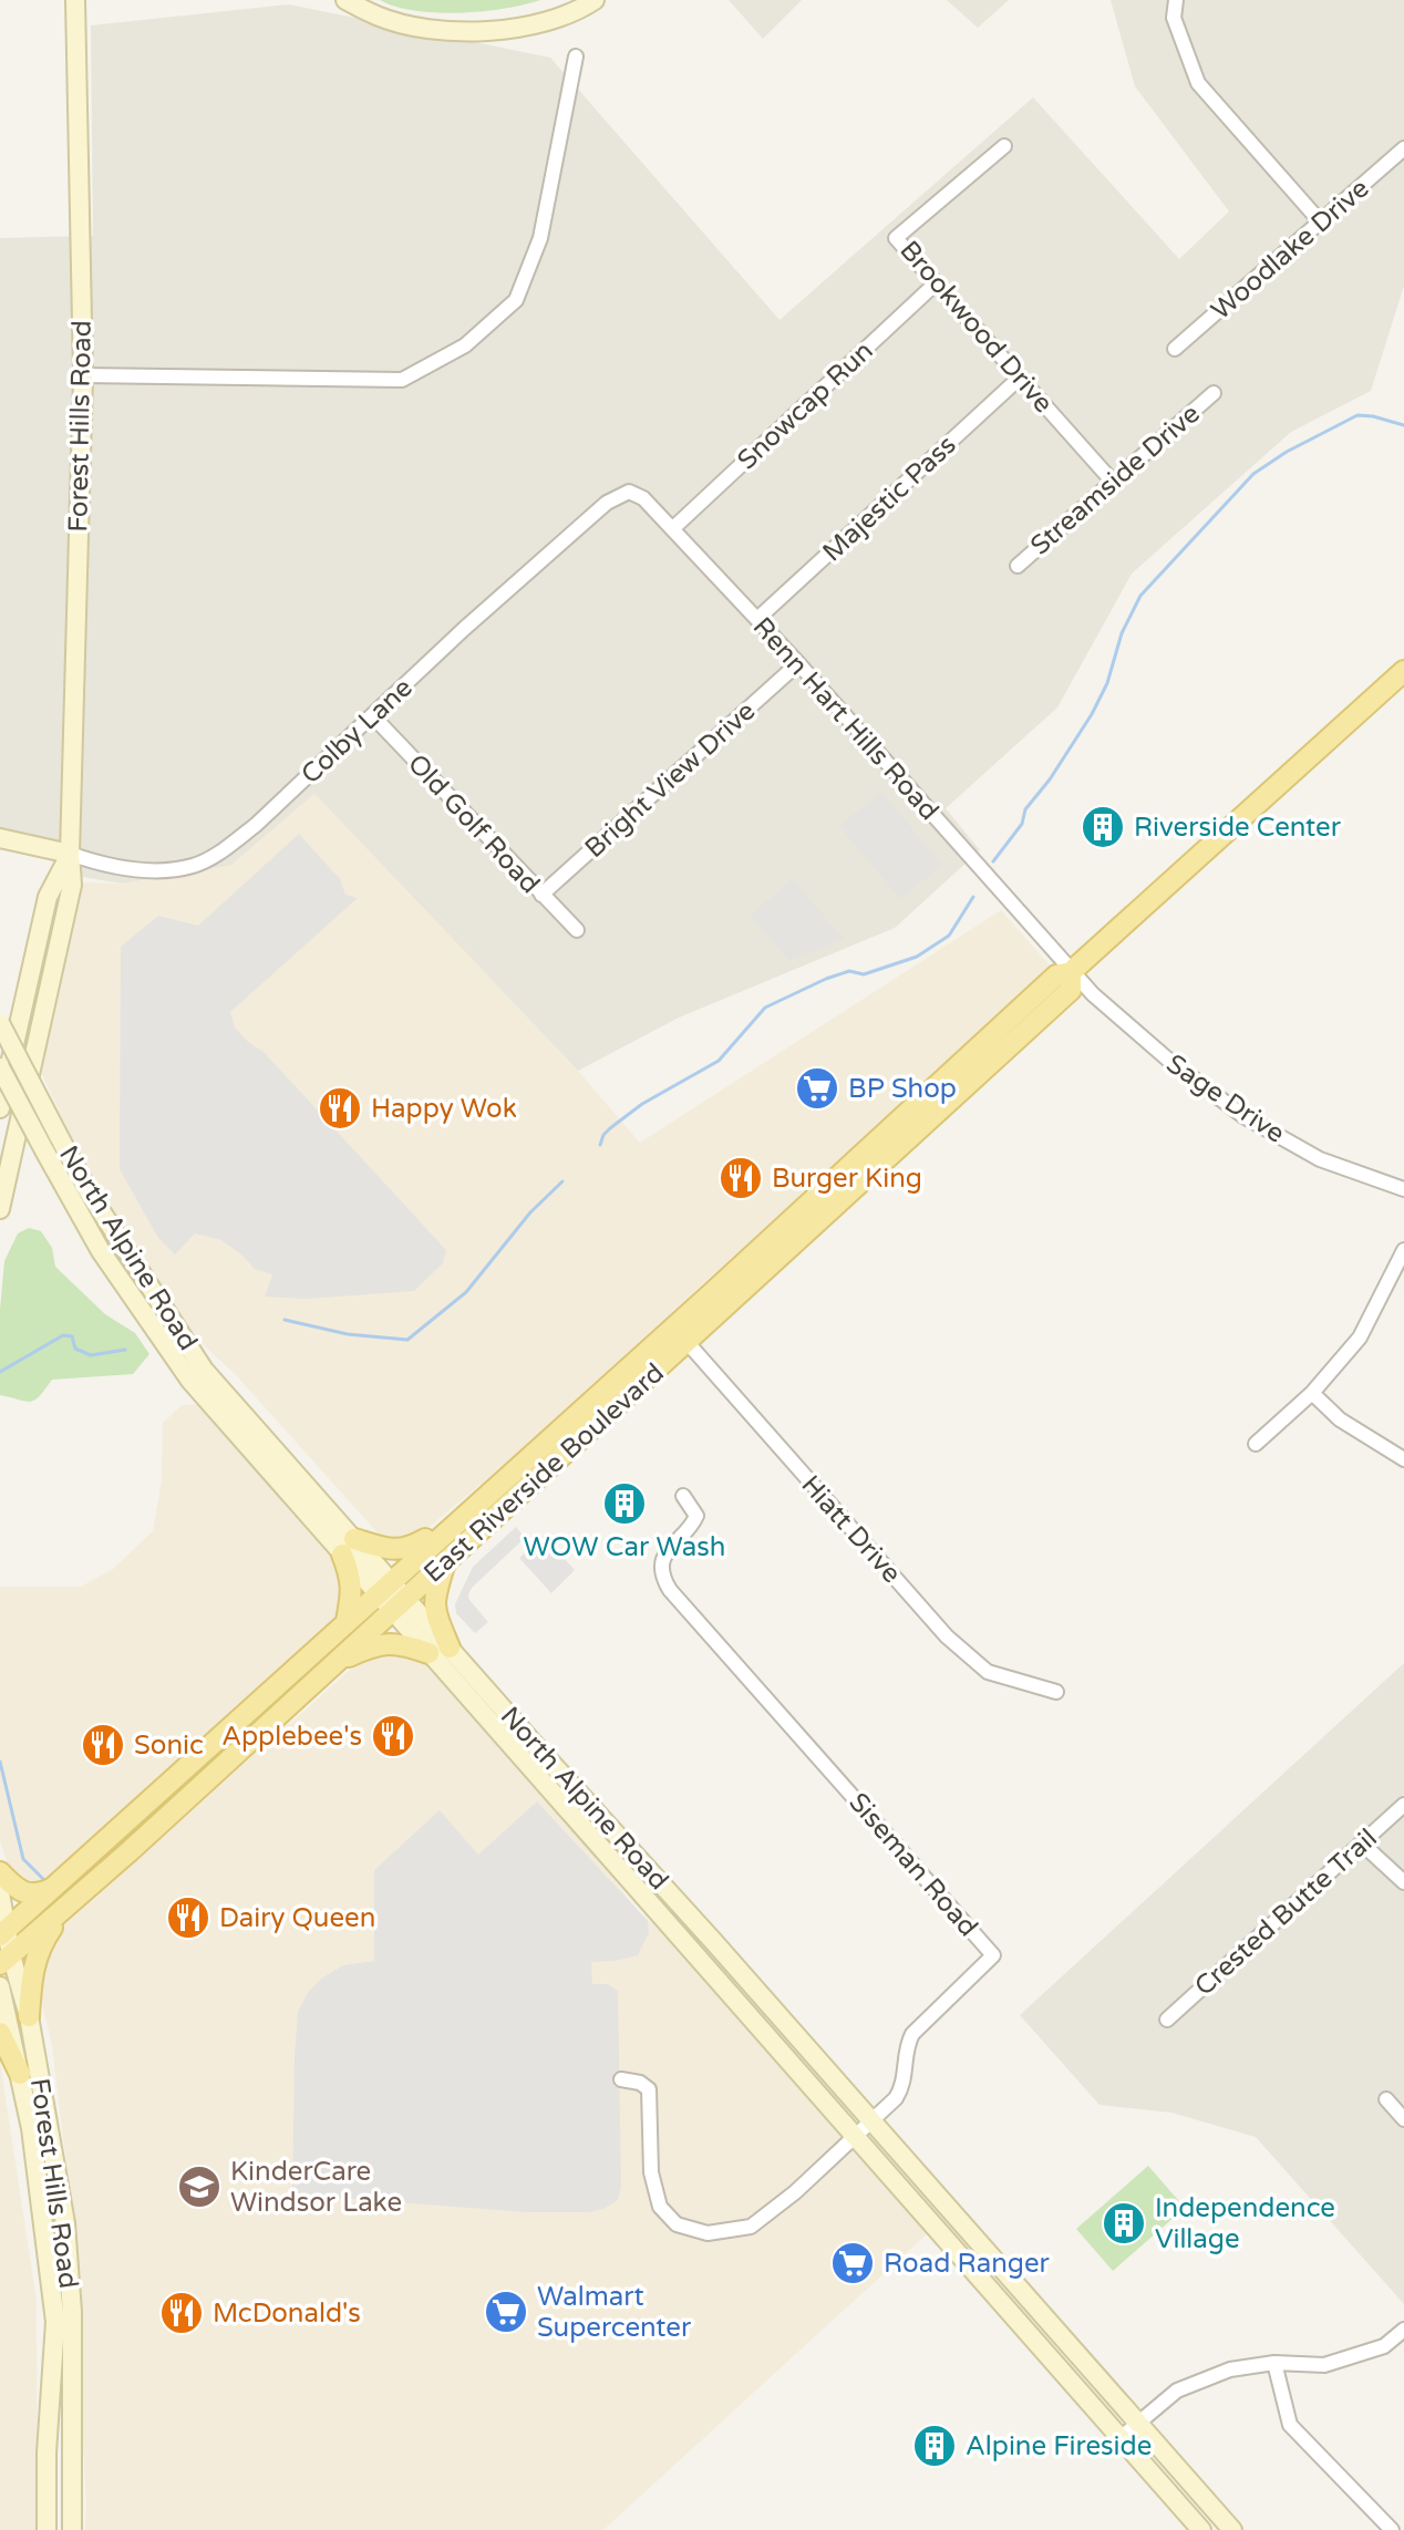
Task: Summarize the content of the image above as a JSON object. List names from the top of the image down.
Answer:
{
  "streets": {
    "main road": ["Forest Hills Road", "North Alpine Road", "East Riverside Boulevard"],
    "street": [
      "Woodlake Drive",
      "Brookwood Drive",
      "Snowcap Run",
      "Streamside Drive",
      "Majestic Pass",
      "Renn Hart Hills Road",
      "Colby Lane",
      "Bright View Drive",
      "Old Golf Road",
      "Sage Drive",
      "Hiatt Drive",
      "Siseman Road",
      "Crested Butte Trail"
    ]
  },
  "crossings": [
    ["Brookwood Drive", "Snowcap Run"],
    ["Brookwood Drive", "Streamside Drive"],
    ["Brookwood Drive", "Majestic Pass"],
    ["Snowcap Run", "Renn Hart Hills Road"],
    ["Forest Hills Road", "Colby Lane"],
    ["Forest Hills Road", "East Riverside Boulevard"],
    ["Majestic Pass", "Renn Hart Hills Road"],
    ["Renn Hart Hills Road", "Colby Lane"],
    ["Renn Hart Hills Road", "Bright View Drive"],
    ["Renn Hart Hills Road", "Sage Drive"],
    ["Renn Hart Hills Road", "East Riverside Boulevard"],
    ["Colby Lane", "Old Golf Road"],
    ["Bright View Drive", "Old Golf Road"],
    ["Sage Drive", "East Riverside Boulevard"],
    ["North Alpine Road", "East Riverside Boulevard"],
    ["North Alpine Road", "Siseman Road"],
    ["East Riverside Boulevard", "Hiatt Drive"]
  ],
  "places": {
    "building": [
      "Riverside Center",
      "WOW Car Wash",
      "Independence Village",
      "Alpine Fireside"
    ],
    "supermarket": ["BP Shop", "Road Ranger", "Walmart Supercenter"],
    "restaurant": [
      "Happy Wok",
      "Burger King",
      "Applebee's",
      "Sonic",
      "Dairy Queen",
      "McDonald's"
    ],
    "school or university": ["KinderCare Windsor Lake"]
  }
}
